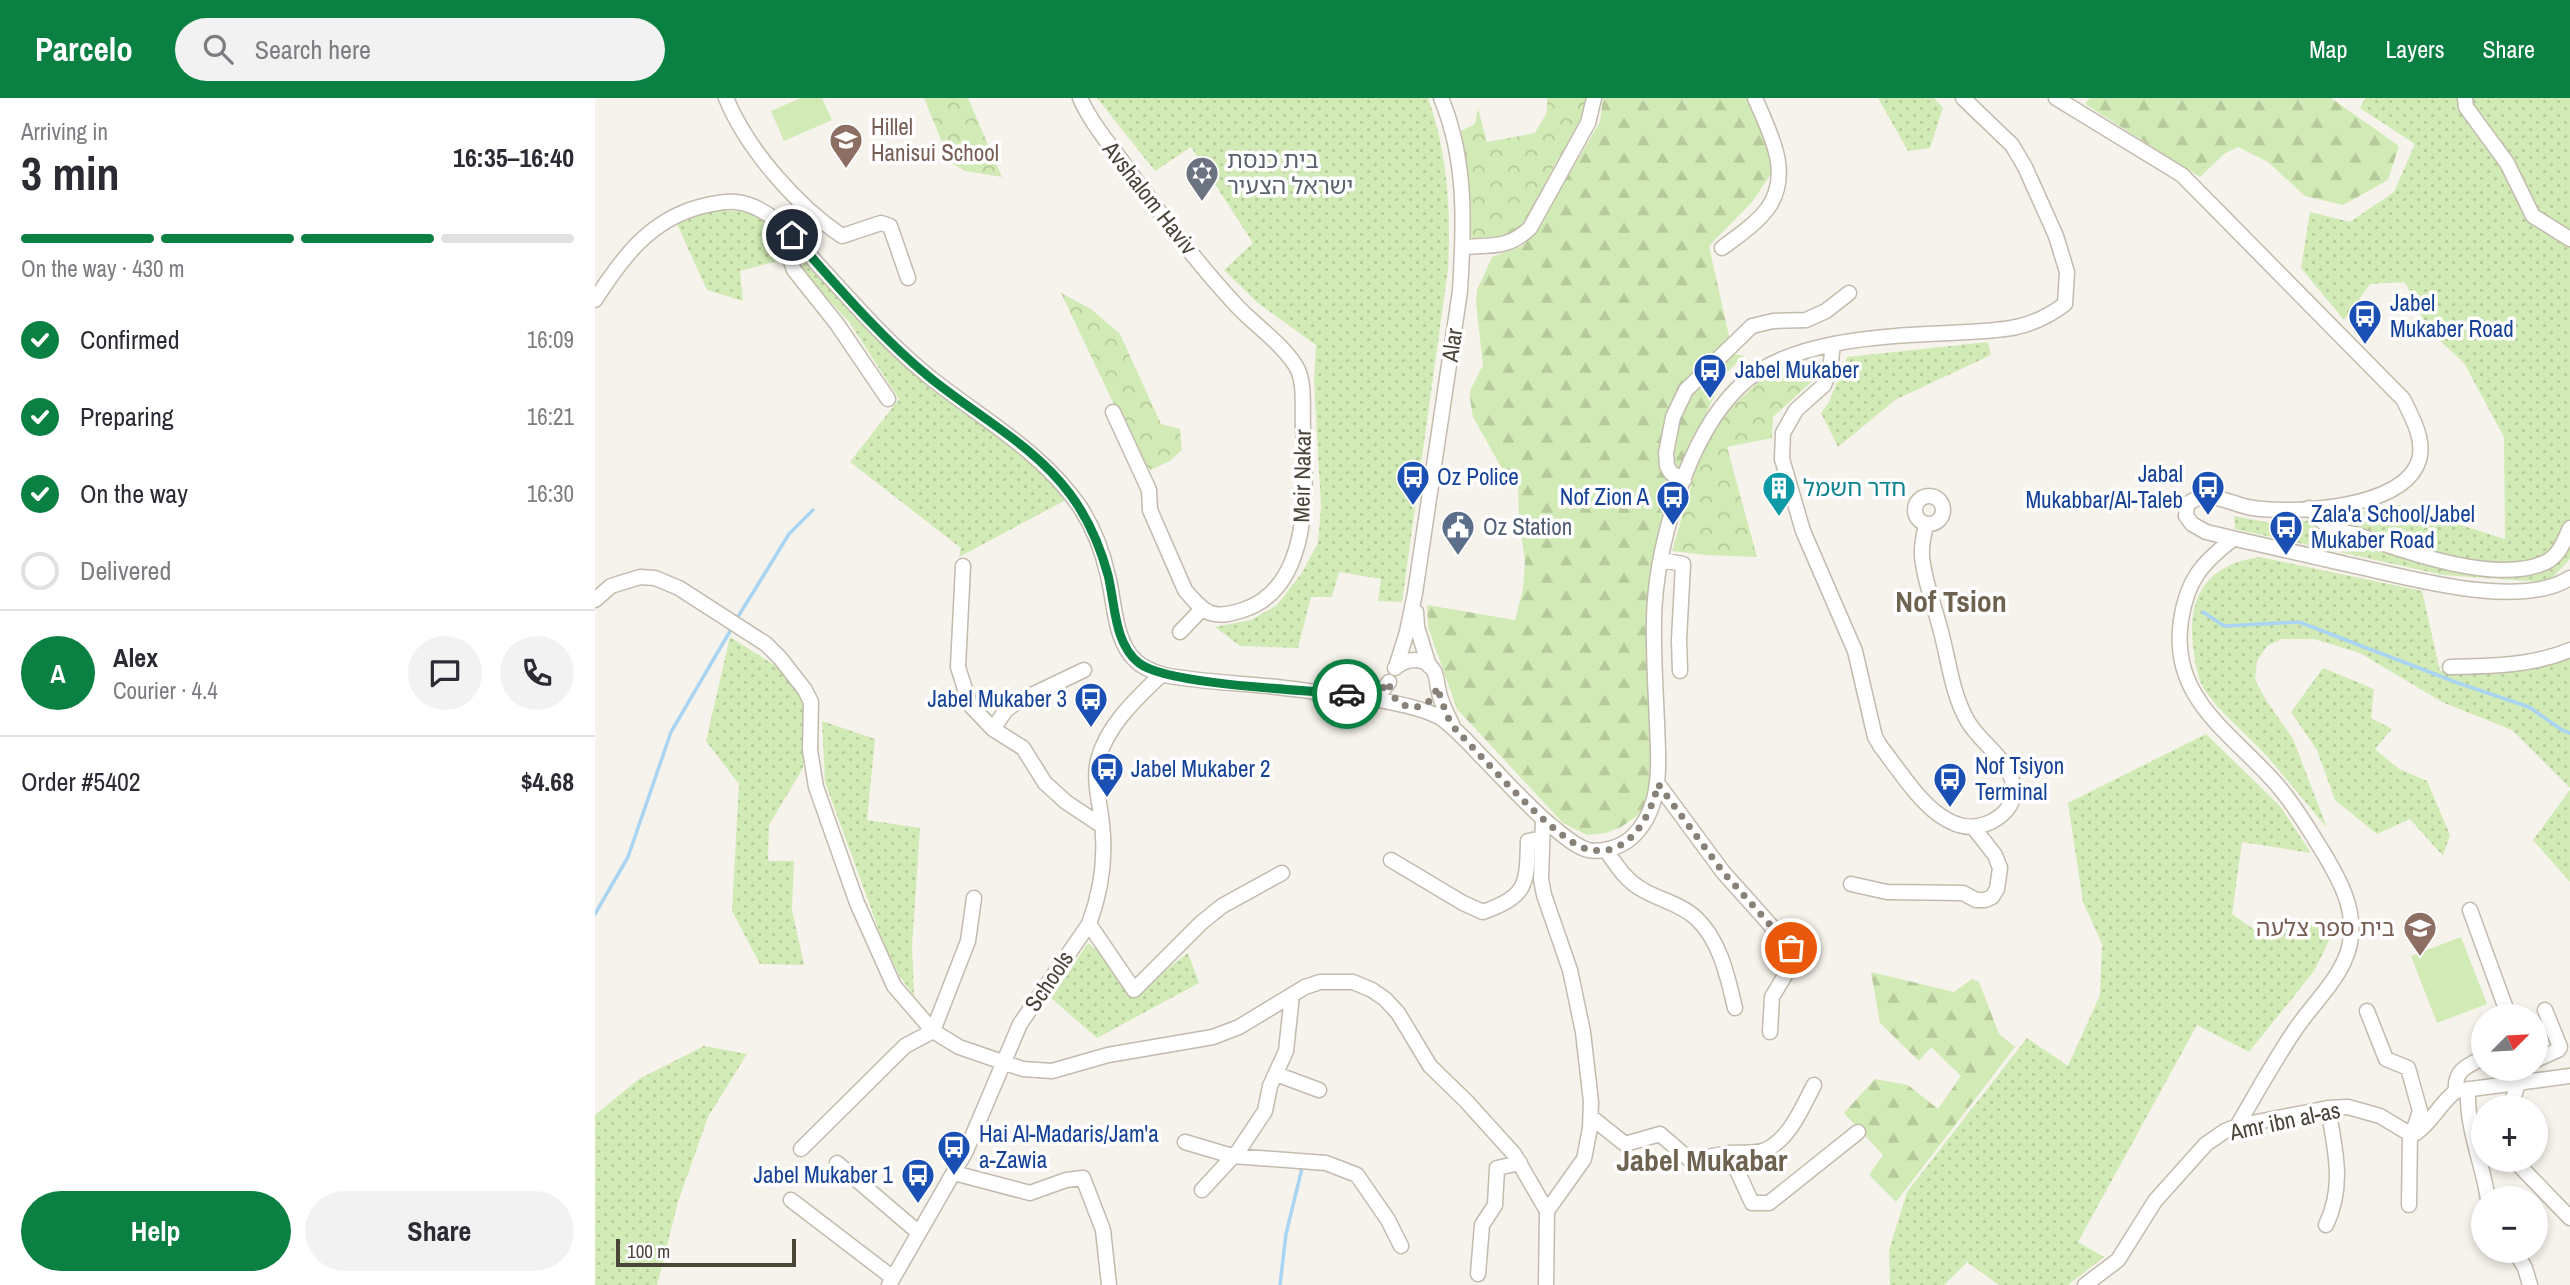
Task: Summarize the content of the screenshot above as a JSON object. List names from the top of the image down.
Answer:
{
  "streets": {
    "street": [
      "Avshalom Haviv",
      "Alar",
      "Meir Nakar",
      "Schools",
      "Amr ibn al-as"
    ]
  },
  "crossings": [
    ["Avshalom Haviv", "Meir Nakar"]
  ],
  "districts": ["Nof Tsion", "Jabel Mukabar"],
  "places": {
    "school or university": ["Hillel Hanisui School", "בית ספר צלעה"],
    "synagogue": ["בית כנסת ישראל הצעיר"],
    "bus stop": [
      "Jabel Mukaber Road",
      "Jabel Mukaber",
      "Oz Police",
      "Jabal Mukabbar/Al-Taleb",
      "Nof Zion A",
      "Zala'a School/Jabel Mukaber Road",
      "Jabel Mukaber 3",
      "Jabel Mukaber 2",
      "Nof Tsiyon Terminal",
      "Hai Al-Madaris/Jam'a a-Zawia",
      "Jabel Mukaber 1"
    ],
    "building": ["חדר חשמל"],
    "public building": ["Oz Station"]
  },
  "scale_bar": "100 m",
  "north": "top right",
  "page": {
    "header": "Parcelo",
    "search": "Search here",
    "nav": ["Map", "Layers", "Share"],
    "heading": ["3 min", "Arriving in", "16:35–16:40"],
    "panel": [
      "Alex",
      "Courier · 4.4",
      "Order #5402",
      "$4.68"
    ],
    "bar": "On the way · 430 m",
    "list": [
      ["Confirmed", "16:09"],
      ["Preparing", "16:21"],
      ["On the way", "16:30"],
      "Delivered"
    ],
    "round": "A",
    "map_buttons": ["+", "−"],
    "buttons": ["Help", "Share"],
    "scale": "100 m"
  }
}
